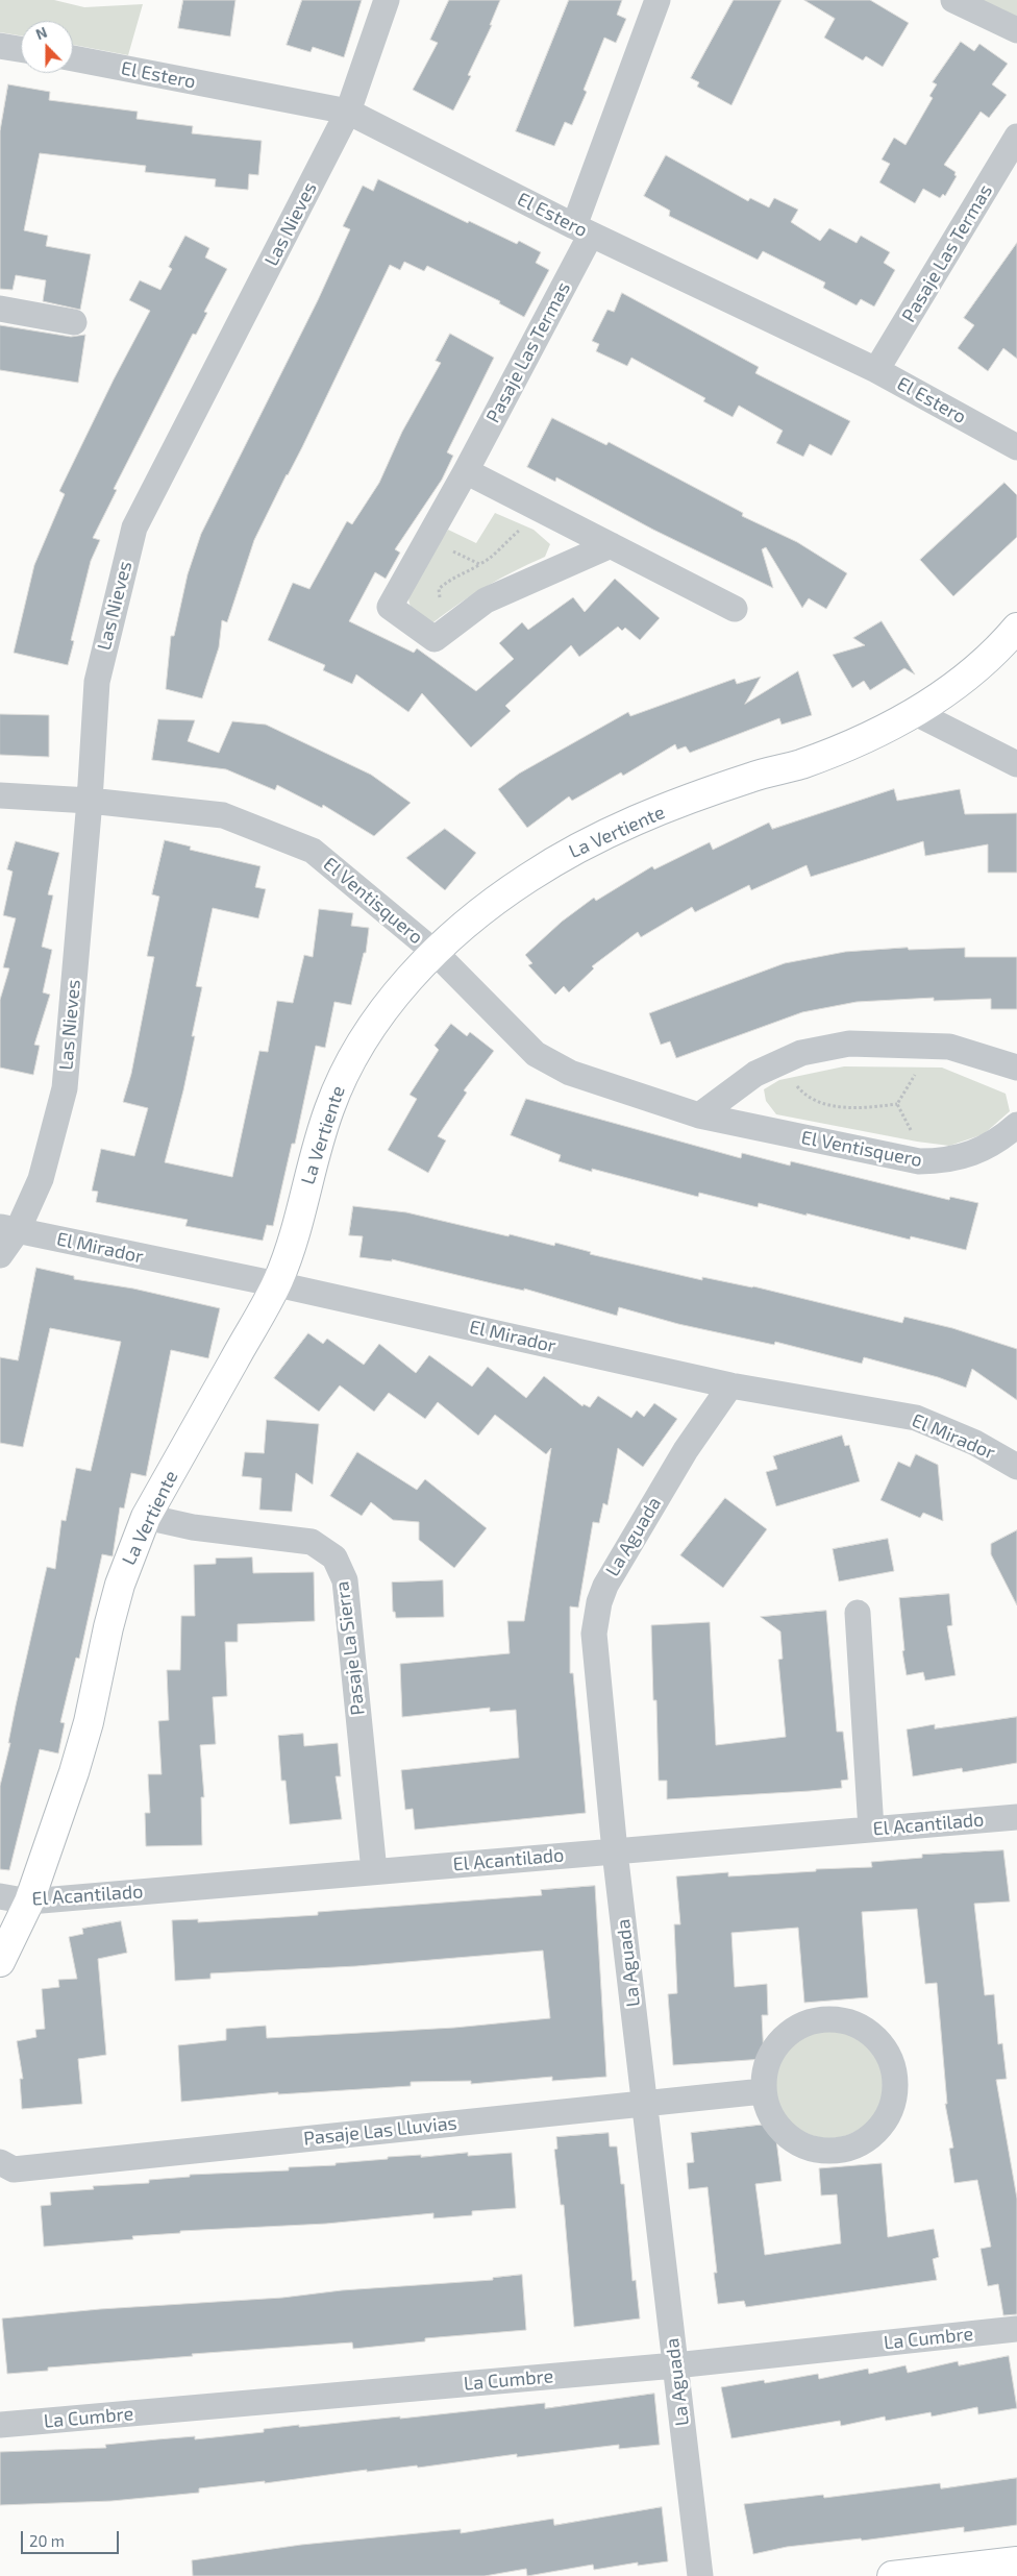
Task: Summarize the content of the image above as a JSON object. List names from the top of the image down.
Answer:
{
  "streets": {
    "street": [
      "El Estero",
      "Las Nieves",
      "Pasaje Las Termas",
      "La Vertiente",
      "El Ventisquero",
      "El Mirador",
      "La Aguada",
      "Pasaje La Sierra",
      "El Acantilado",
      "Pasaje Las Lluvias",
      "La Cumbre"
    ]
  },
  "crossings": [
    ["El Estero", "Las Nieves"],
    ["El Estero", "Pasaje Las Termas"],
    ["Las Nieves", "El Ventisquero"],
    ["Las Nieves", "El Mirador"],
    ["La Vertiente", "El Ventisquero"],
    ["La Vertiente", "El Mirador"],
    ["La Vertiente", "Pasaje La Sierra"],
    ["La Vertiente", "El Acantilado"],
    ["El Mirador", "La Aguada"],
    ["La Aguada", "El Acantilado"],
    ["La Aguada", "Pasaje Las Lluvias"],
    ["La Aguada", "La Cumbre"],
    ["Pasaje La Sierra", "El Acantilado"]
  ],
  "scale_bar": "20 m",
  "north": "top"
}
